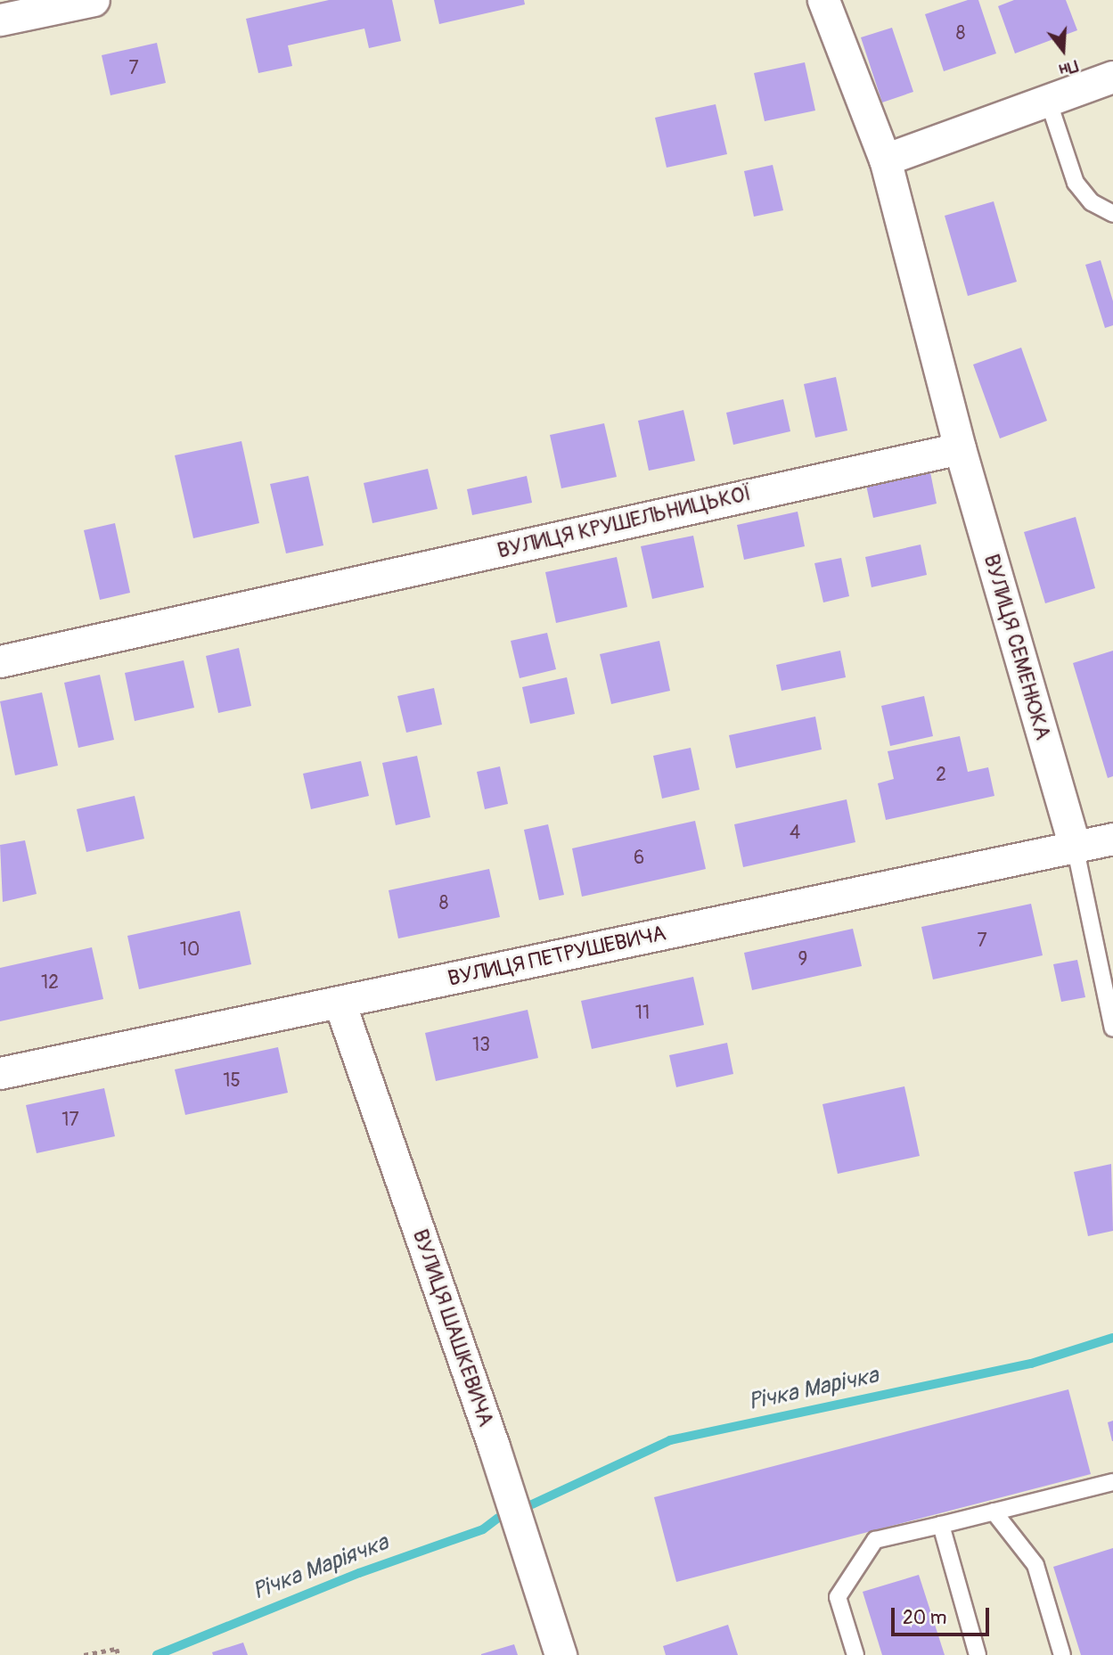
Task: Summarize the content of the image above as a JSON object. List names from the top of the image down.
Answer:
{
  "streets": {
    "street": [
      "ВУЛИЦЯ КРУШЕЛЬНИЦЬКОЇ",
      "ВУЛИЦЯ СЕМЕНЮКА",
      "ВУЛИЦЯ ПЕТРУШЕВИЧА",
      "ВУЛИЦЯ ШАШКЕВИЧА"
    ]
  },
  "crossings": [
    ["ВУЛИЦЯ КРУШЕЛЬНИЦЬКОЇ", "ВУЛИЦЯ СЕМЕНЮКА"],
    ["ВУЛИЦЯ СЕМЕНЮКА", "ВУЛИЦЯ ПЕТРУШЕВИЧА"],
    ["ВУЛИЦЯ ПЕТРУШЕВИЧА", "ВУЛИЦЯ ШАШКЕВИЧА"]
  ],
  "water": ["Річка Марічка", "Річка Маріячка"],
  "house_numbers": [
    "8",
    "7",
    "2",
    "4",
    "6",
    "8",
    "7",
    "10",
    "9",
    "12",
    "11",
    "13",
    "15",
    "17"
  ],
  "scale_bar": "20 m",
  "north": "bottom"
}
